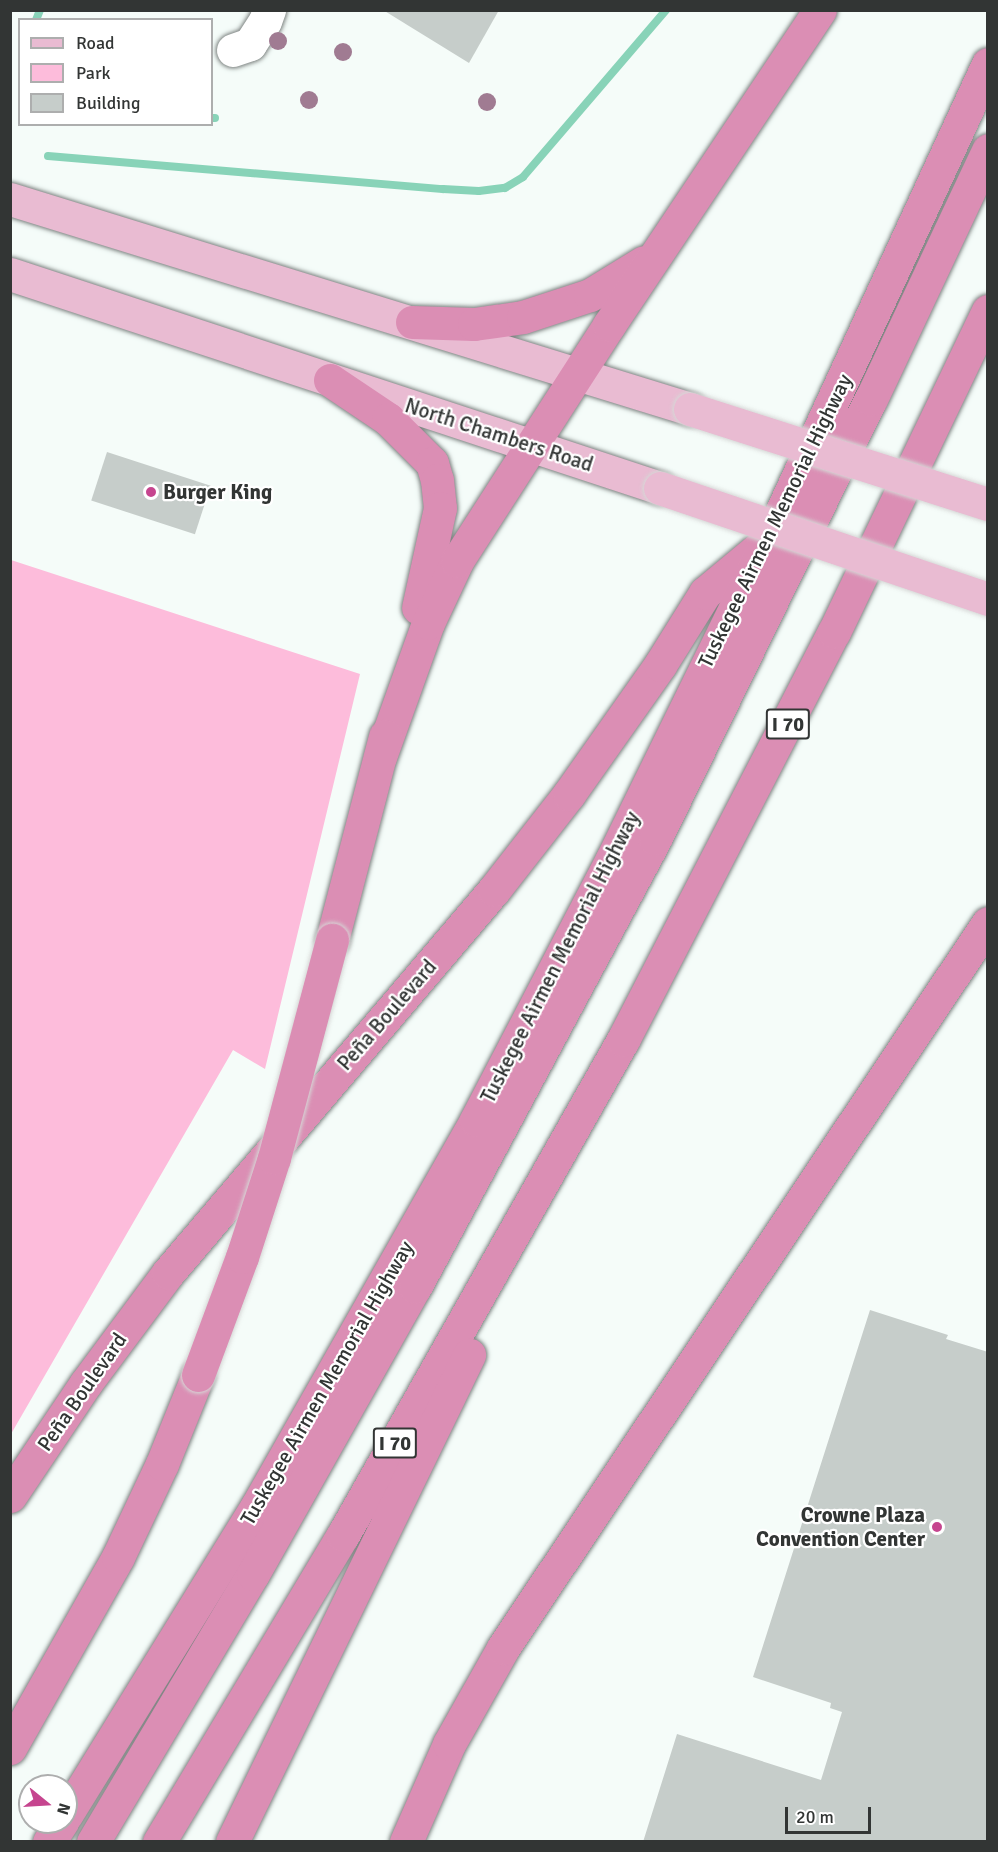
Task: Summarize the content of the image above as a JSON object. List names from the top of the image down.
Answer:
{
  "streets": {
    "highway": ["Tuskegee Airmen Memorial Highway", "I 70", "Peña Boulevard"],
    "main road": ["North Chambers Road"]
  },
  "crossings": [
    ["Tuskegee Airmen Memorial Highway", "Peña Boulevard"]
  ],
  "places": ["Burger King", "Crowne Plaza Convention Center"],
  "legend": ["Road", "Park", "Building"],
  "scale_bar": "20 m",
  "north": "right"
}
